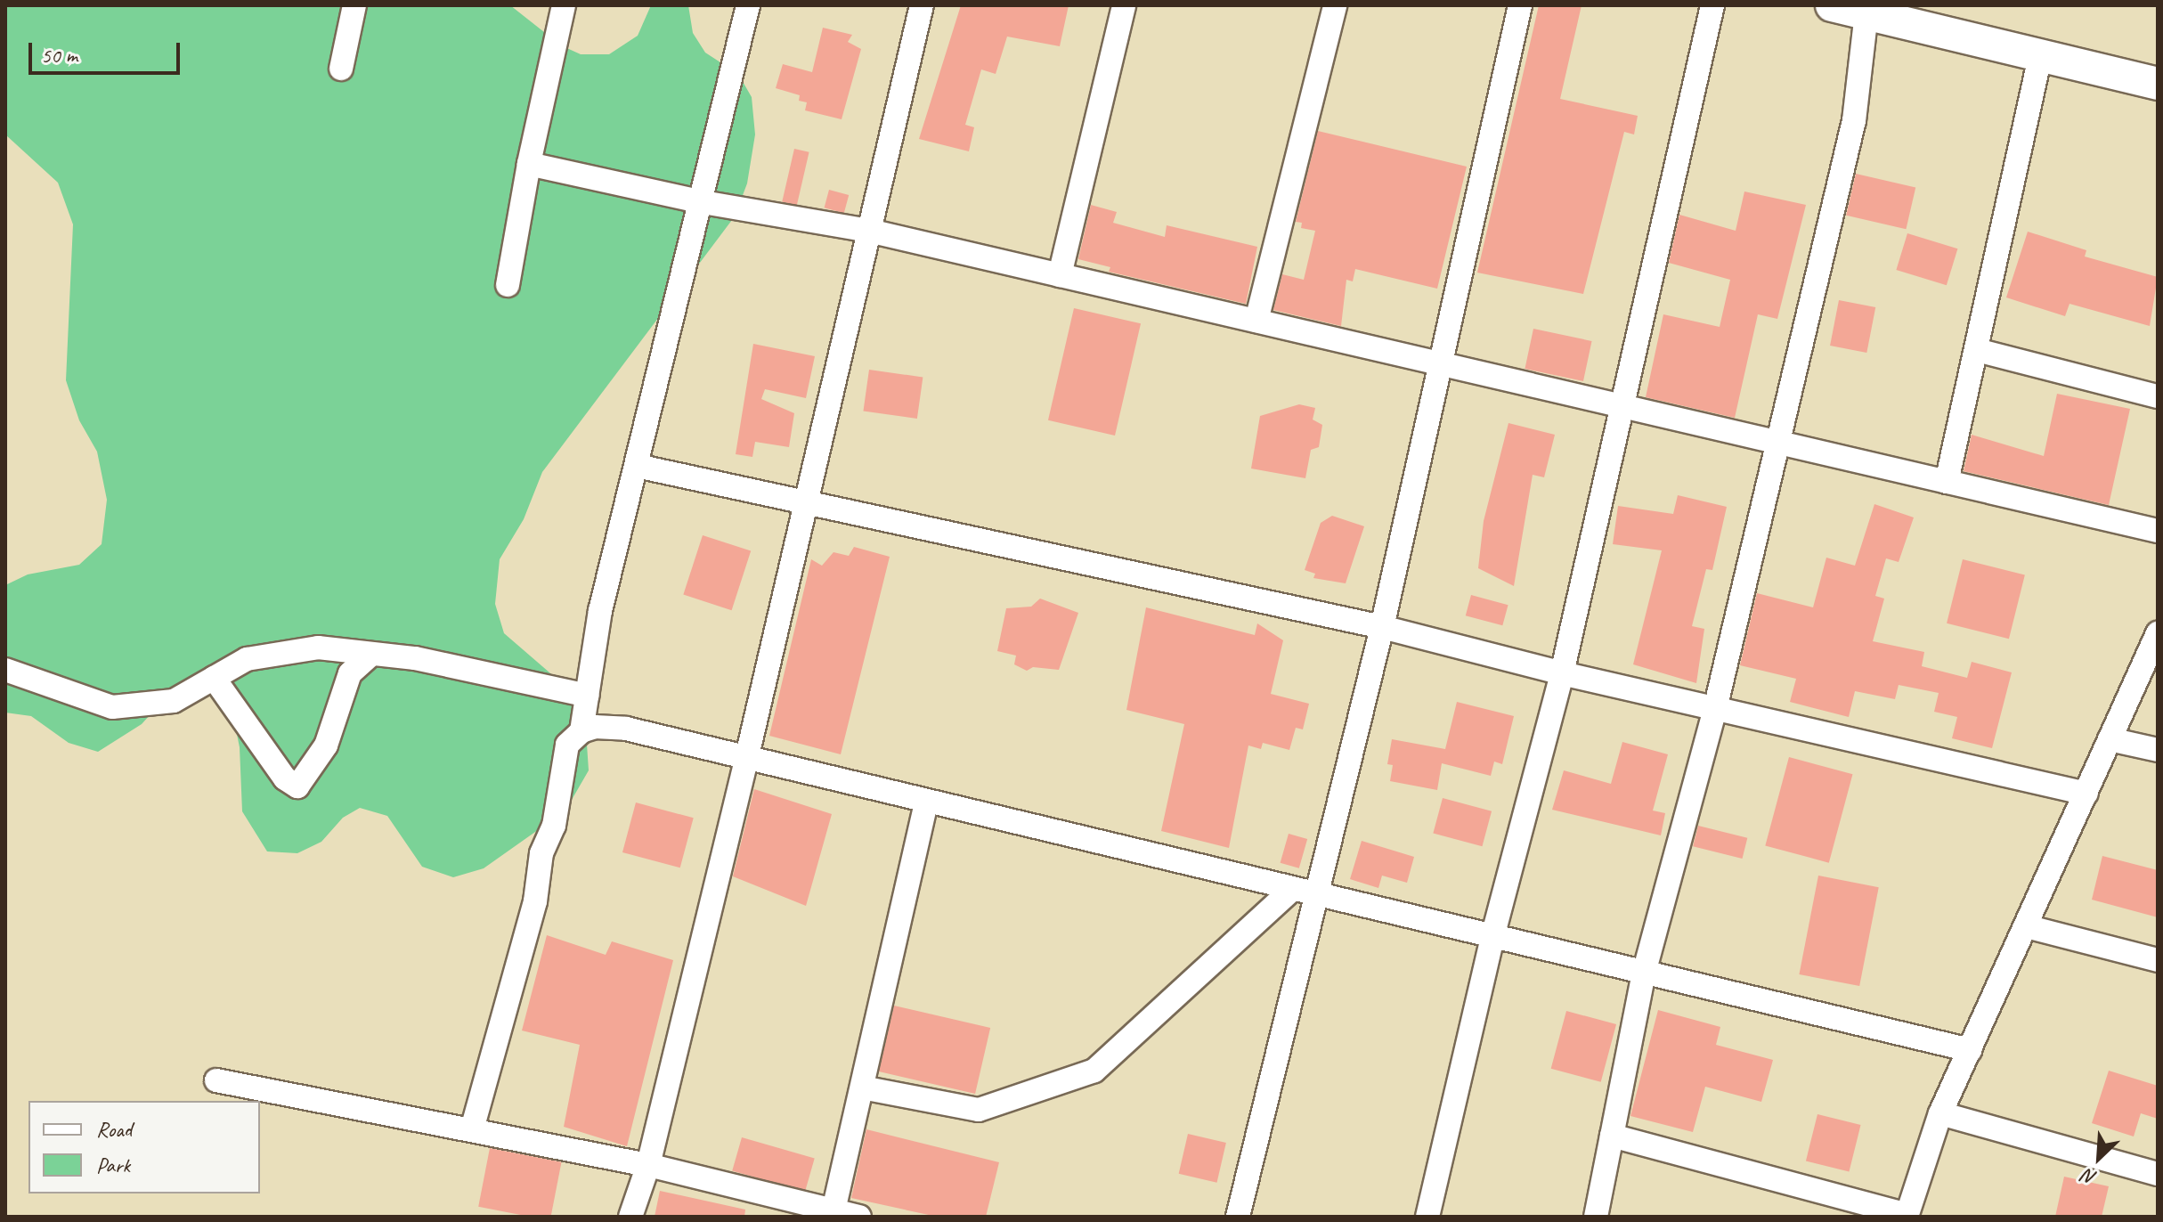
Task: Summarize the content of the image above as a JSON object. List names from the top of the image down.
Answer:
{
  "legend": ["Road", "Park"],
  "scale_bar": "50 m",
  "north": "bottom left"
}
